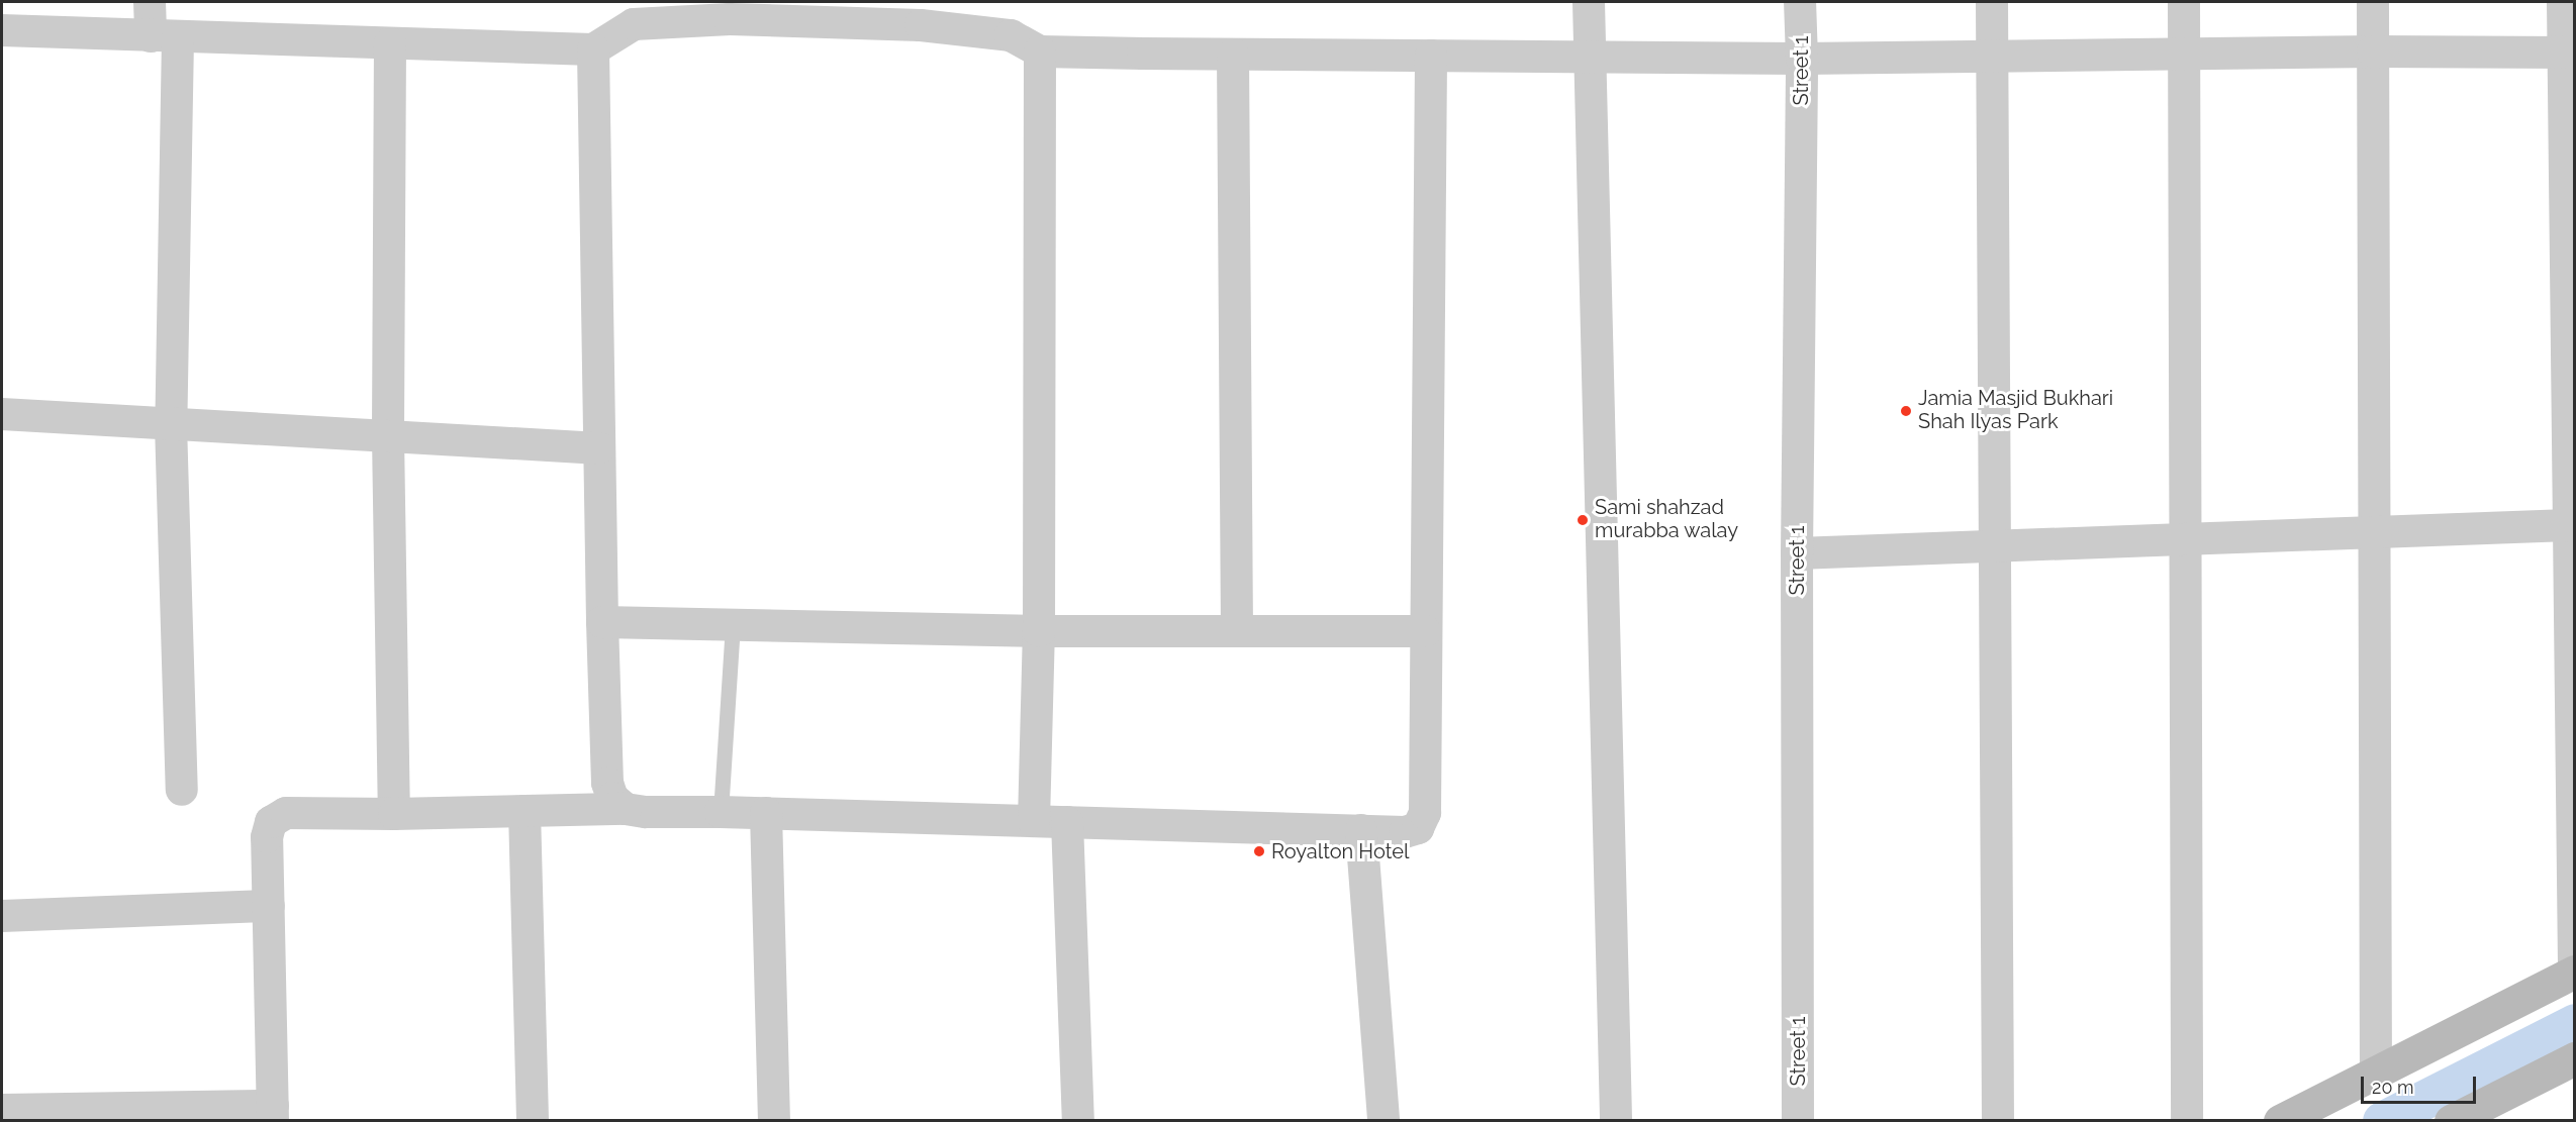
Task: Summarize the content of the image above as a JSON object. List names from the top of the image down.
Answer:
{
  "streets": {
    "street": ["Street 1"]
  },
  "places": ["Jamia Masjid Bukhari Shah Ilyas Park", "Sami shahzad murabba walay", "Royalton Hotel"],
  "scale_bar": "20 m"
}
